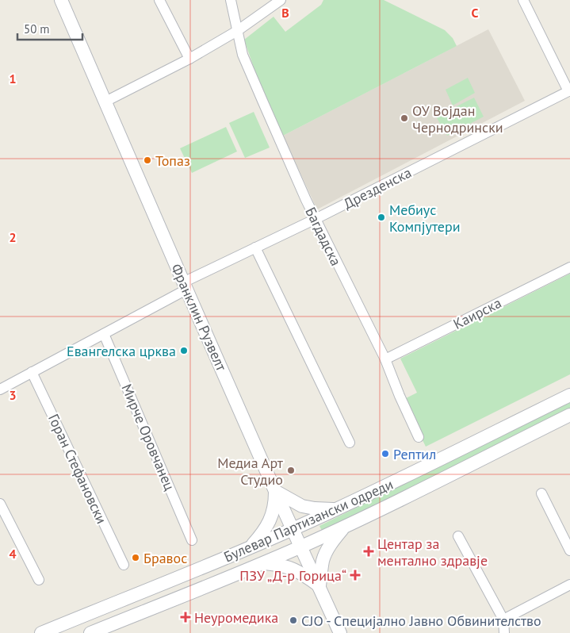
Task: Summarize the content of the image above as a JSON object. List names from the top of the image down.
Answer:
{
  "streets": {
    "street": [
      "Дрезденска",
      "Багдадска",
      "Каирска",
      "Франклин Рузвелт",
      "Мирче Оровчанец",
      "Горан Стефановски",
      "Булевар Партизански одреди"
    ]
  },
  "crossings": [
    ["Дрезденска", "Багдадска"],
    ["Дрезденска", "Франклин Рузвелт"],
    ["Дрезденска", "Мирче Оровчанец"],
    ["Дрезденска", "Горан Стефановски"],
    ["Багдадска", "Каирска"],
    ["Франклин Рузвелт", "Булевар Партизански одреди"]
  ],
  "places": {
    "other": [
      "ОУ Војдан Чернодрински",
      "Топаз",
      "Мебиус Компјутери",
      "Евангелска црква",
      "Рептил",
      "Медиа Арт Студио",
      "Бравос",
      "СЈО - Специјално Јавно Обвинителство"
    ],
    "health": ["Центар за ментално здравје", "ПЗУ „Д-р Горица“", "Неуромедика"]
  },
  "scale_bar": "50 m",
  "grid": {
    "columns": ["B", "C"],
    "rows": [
      "1",
      "2",
      "3",
      "4"
    ]
  }
}
